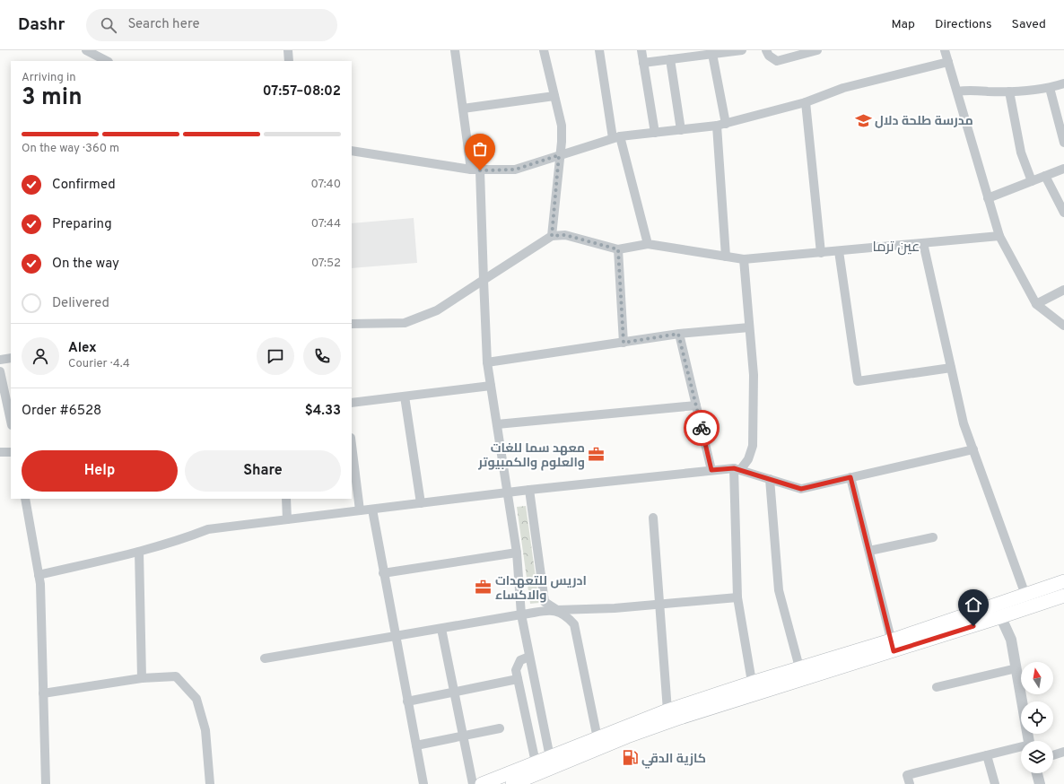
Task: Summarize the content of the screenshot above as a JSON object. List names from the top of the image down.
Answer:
{
  "districts": ["عين ترما"],
  "places": {
    "school or university": ["مدرسة طلحة دلال"],
    "office": ["معهد سما للغات والعلوم والكمبيوتر", "ادريس للتعهدات والاكساء"],
    "fuel station": ["كازية الدقي"]
  },
  "north": "top",
  "page": {
    "header": "Dashr",
    "search": "Search here",
    "nav": ["Map", "Directions", "Saved"],
    "heading": ["3 min", "Arriving in", "07:57–08:02"],
    "panel": [
      "Alex",
      "Courier · 4.4",
      "Order #6528",
      "$4.33"
    ],
    "bar": "On the way · 360 m",
    "list": [
      ["Confirmed", "07:40"],
      ["Preparing", "07:44"],
      ["On the way", "07:52"],
      "Delivered"
    ],
    "buttons": ["Help", "Share"]
  }
}
